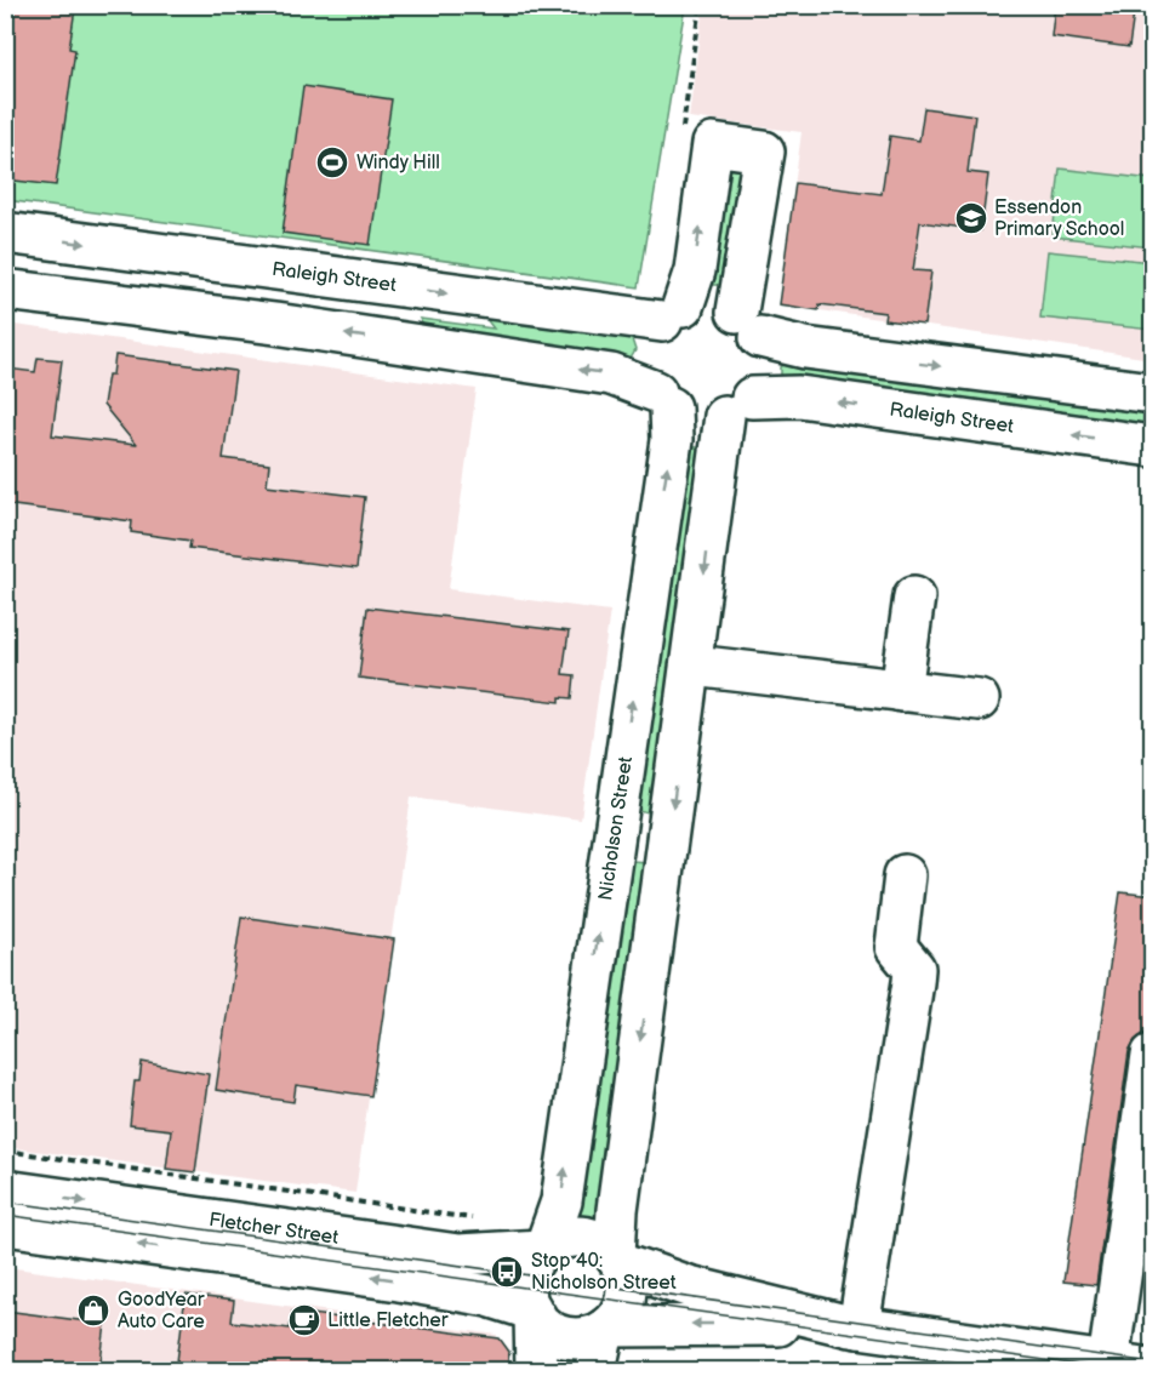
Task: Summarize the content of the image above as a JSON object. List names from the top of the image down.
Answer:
{
  "streets": {
    "street": ["Raleigh Street", "Nicholson Street", "Fletcher Street"]
  },
  "crossings": [
    ["Raleigh Street", "Nicholson Street"],
    ["Nicholson Street", "Fletcher Street"]
  ],
  "places": {
    "sports": ["Windy Hill"],
    "school or university": ["Essendon Primary School"],
    "bus stop": ["Stop 40: Nicholson Street"],
    "shop": ["GoodYear Auto Care"],
    "cafe": ["Little Fletcher"]
  }
}
